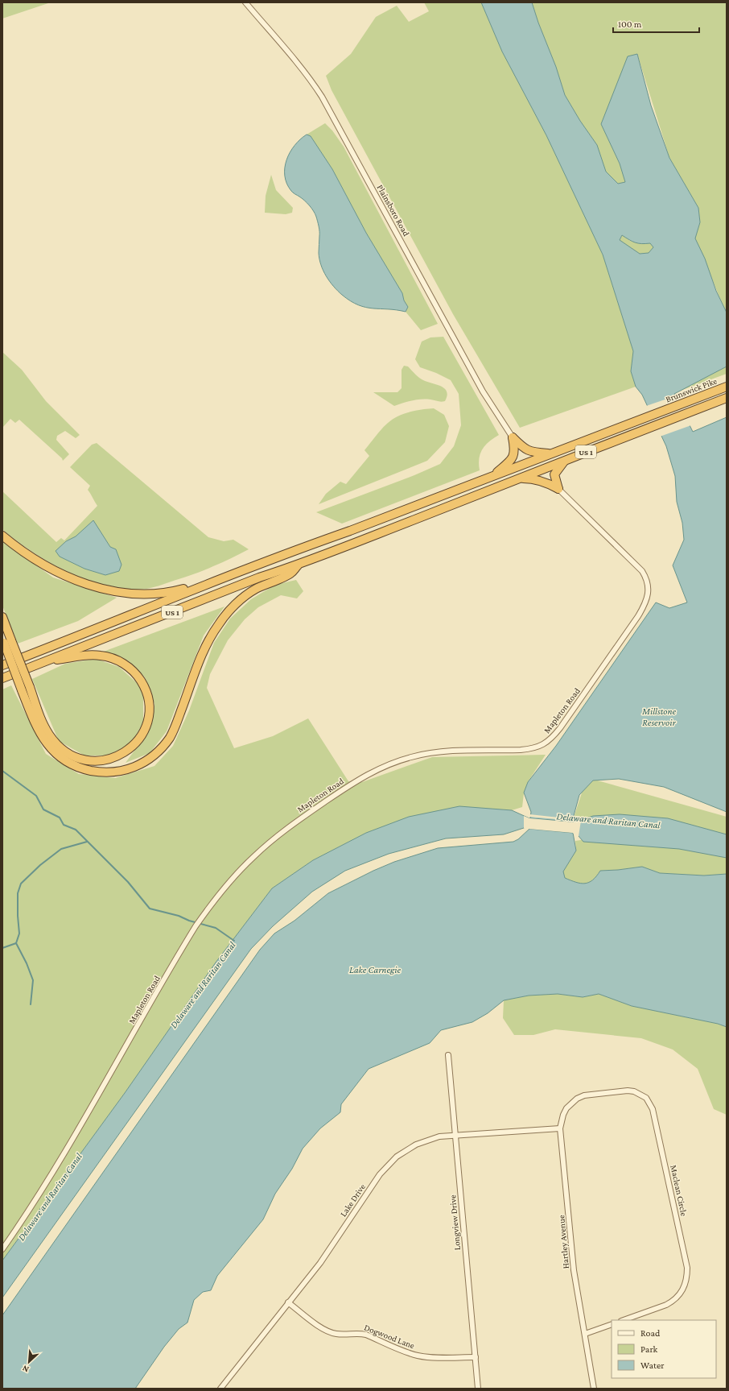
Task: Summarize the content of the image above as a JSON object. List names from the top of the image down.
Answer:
{
  "streets": {
    "highway": ["Brunswick Pike", "US 1"],
    "street": [
      "Plainsboro Road",
      "Mapleton Road",
      "Maclean Circle",
      "Lake Drive",
      "Longview Drive",
      "Hartley Avenue",
      "Dogwood Lane"
    ]
  },
  "crossings": [
    ["Brunswick Pike", "US 1"],
    ["Maclean Circle", "Hartley Avenue"],
    ["Lake Drive", "Longview Drive"],
    ["Lake Drive", "Hartley Avenue"],
    ["Lake Drive", "Dogwood Lane"],
    ["Longview Drive", "Dogwood Lane"]
  ],
  "water": ["Millstone Reservoir", "Delaware and Raritan Canal", "Lake Carnegie"],
  "legend": ["Road", "Park", "Water"],
  "scale_bar": "100 m",
  "north": "bottom left"
}
